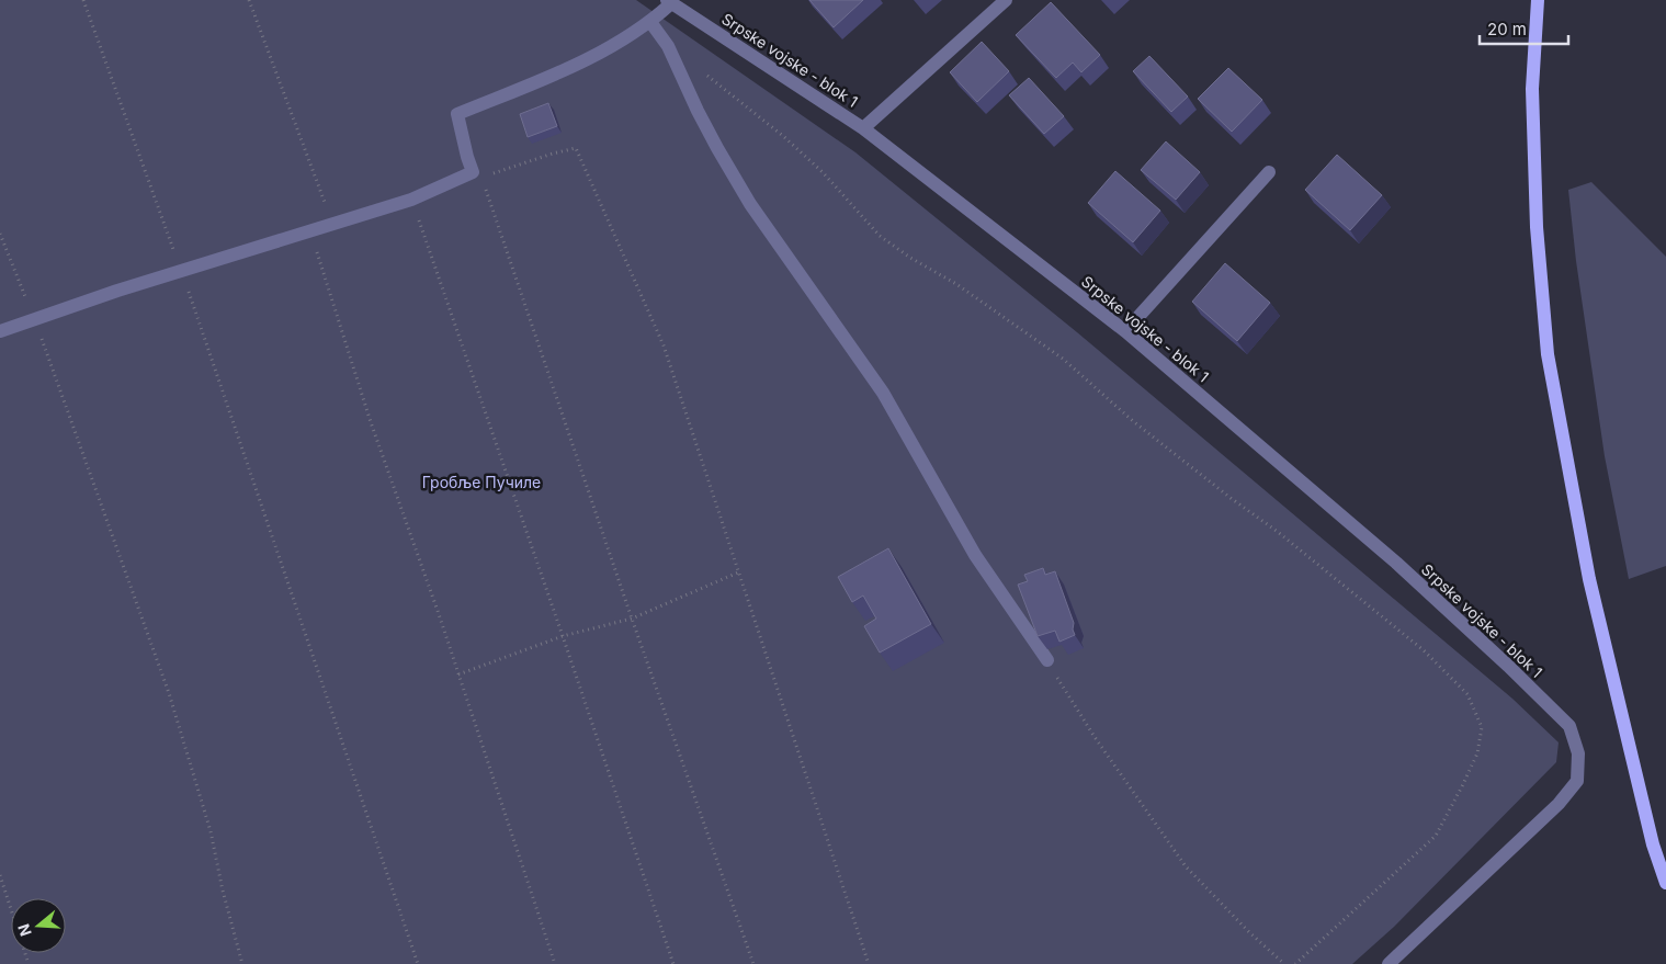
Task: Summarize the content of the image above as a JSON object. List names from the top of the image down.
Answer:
{
  "streets": {
    "street": ["Srpske vojske - blok 1"]
  },
  "parks": ["Гробље Пучиле"],
  "scale_bar": "20 m",
  "north": "left"
}
